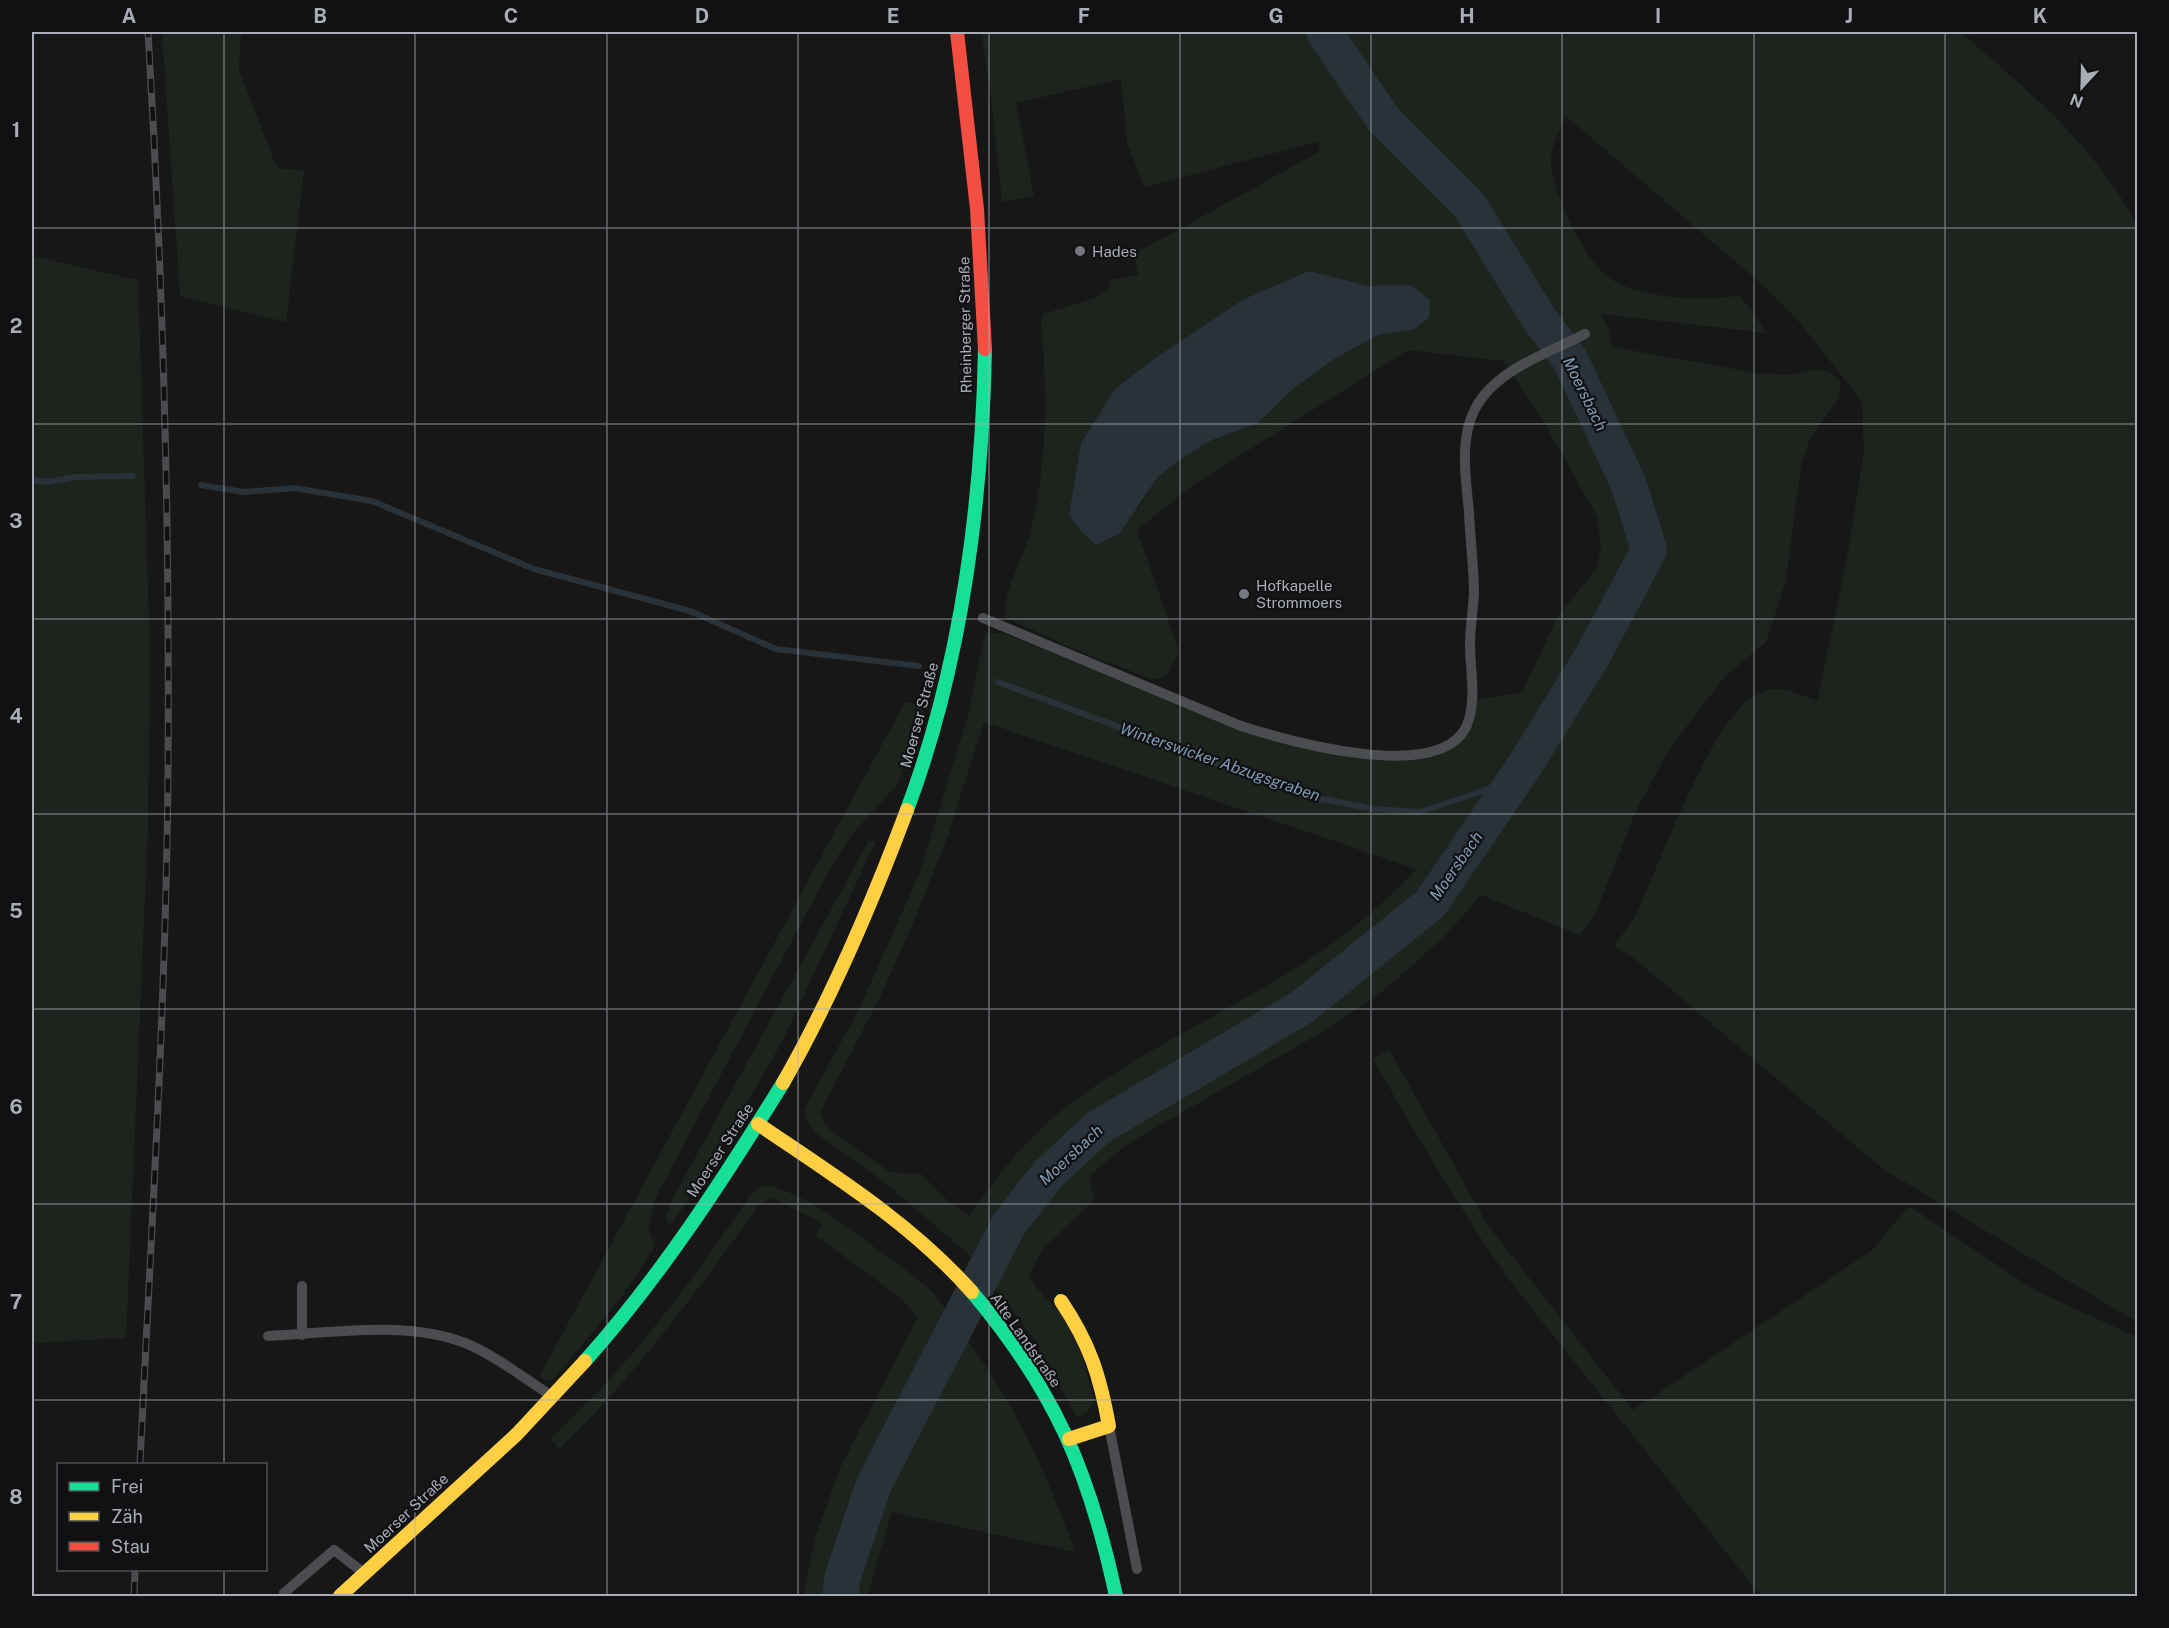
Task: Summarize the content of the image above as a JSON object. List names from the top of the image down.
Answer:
{
  "streets": {
    "main road": ["Rheinberger Straße", "Moerser Straße", "Alte Landstraße"]
  },
  "crossings": [
    ["Rheinberger Straße", "Moerser Straße"],
    ["Moerser Straße", "Alte Landstraße"]
  ],
  "water": ["Moersbach", "Winterswicker Abzugsgraben"],
  "places": ["Hades", "Hofkapelle Strommoers"],
  "legend": ["Frei", "Zäh", "Stau"],
  "north": "bottom",
  "grid": {
    "columns": [
      "A",
      "B",
      "C",
      "D",
      "E",
      "F",
      "G",
      "H",
      "I",
      "J",
      "K"
    ],
    "rows": [
      "1",
      "2",
      "3",
      "4",
      "5",
      "6",
      "7",
      "8"
    ]
  }
}
